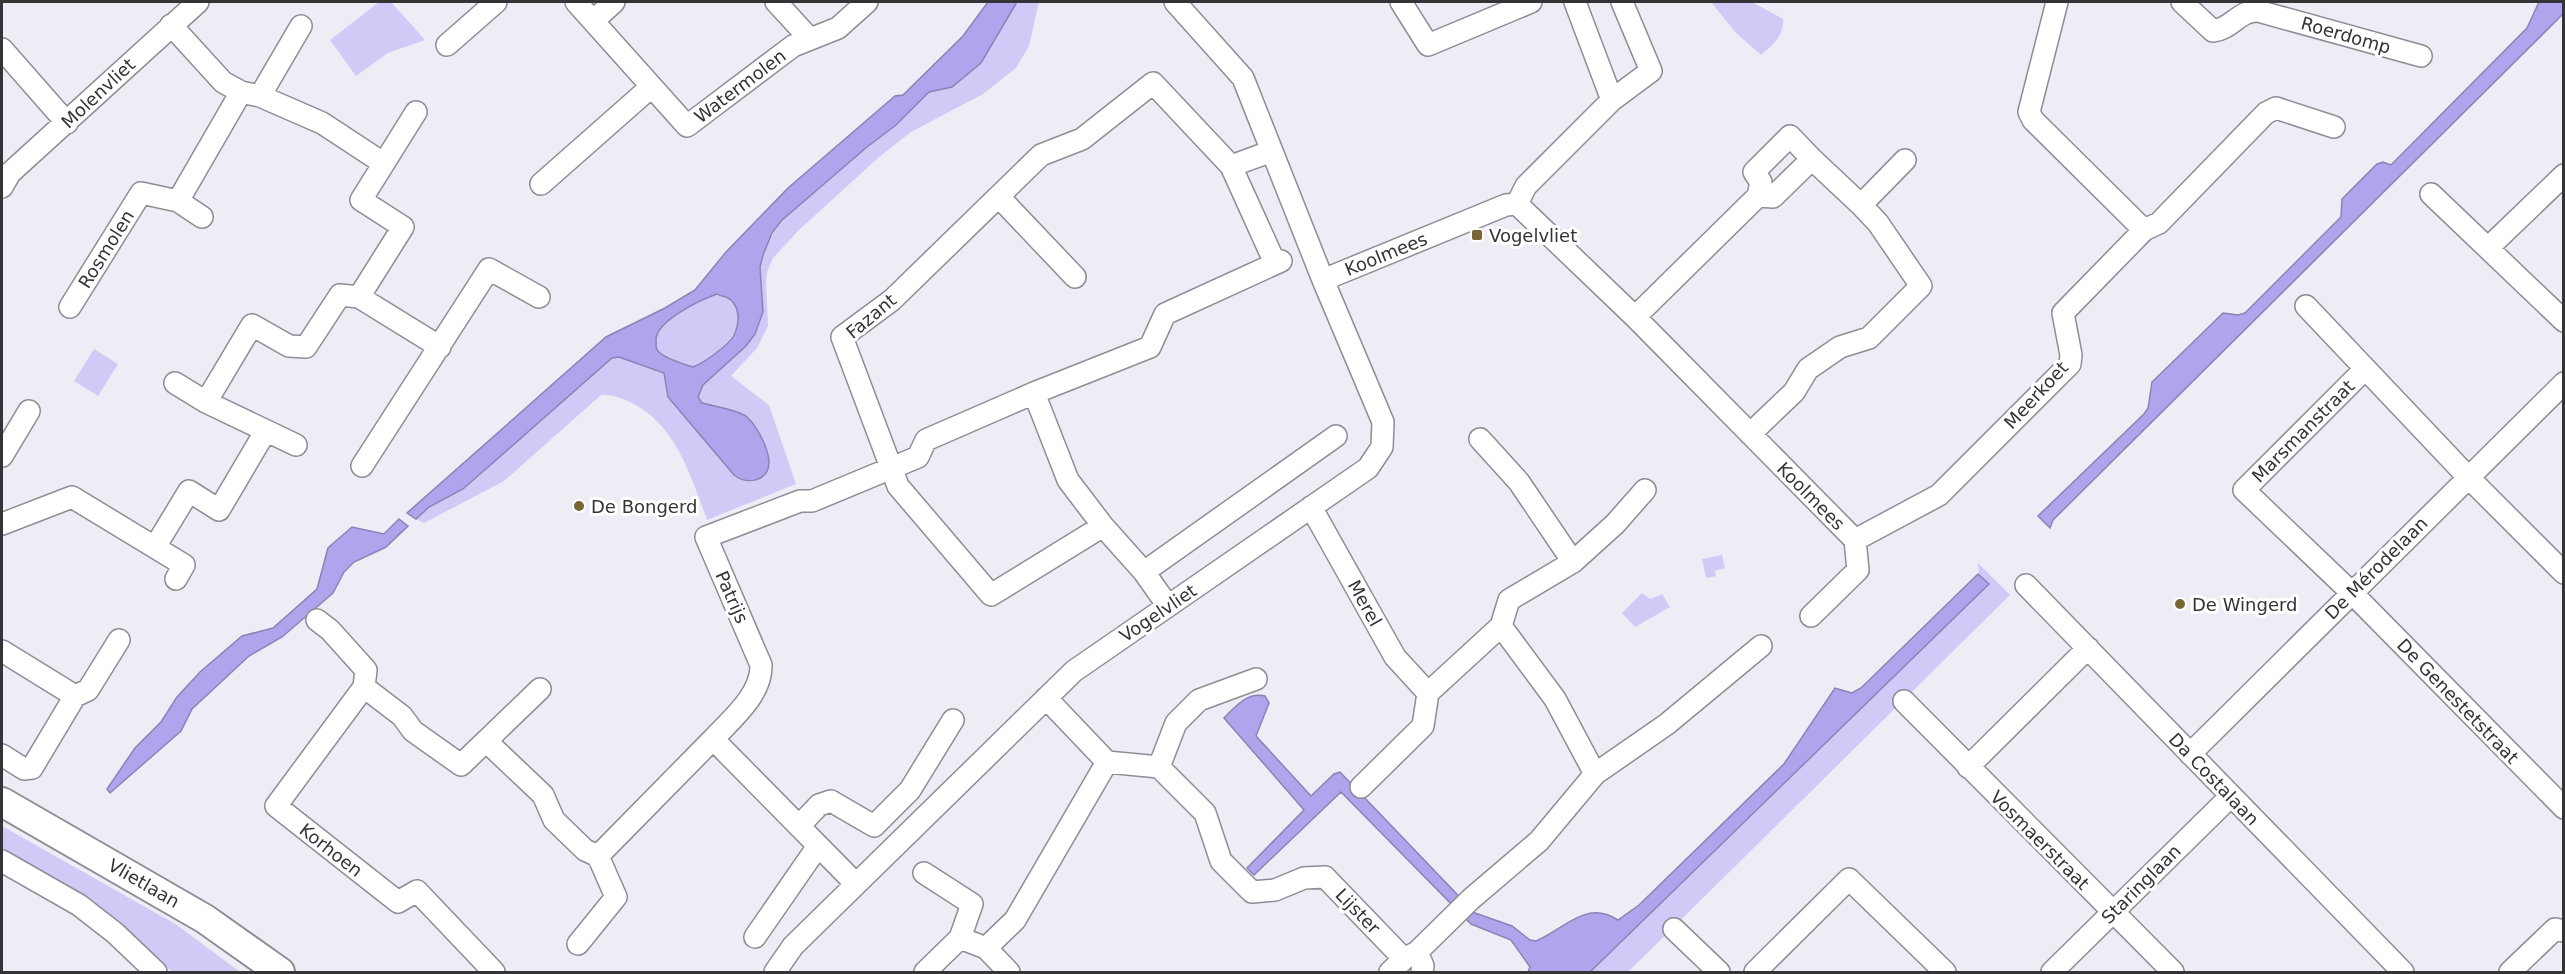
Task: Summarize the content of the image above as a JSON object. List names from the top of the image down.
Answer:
{
  "streets": {
    "street": [
      "Roerdomp",
      "Watermolen",
      "Molenvliet",
      "Rosmolen",
      "Koolmees",
      "Fazant",
      "Meerkoet",
      "Marsmanstraat",
      "De Mérodelaan",
      "Patrijs",
      "Merel",
      "Vogelvliet",
      "De Genestetstraat",
      "Da Costalaan",
      "Vosmaerstraat",
      "Korhoen",
      "Vlietlaan",
      "Staringlaan",
      "Lijster"
    ]
  },
  "crossings": [
    ["Koolmees", "Meerkoet"],
    ["Koolmees", "Vogelvliet"],
    ["Fazant", "Patrijs"],
    ["Marsmanstraat", "De Mérodelaan"],
    ["Marsmanstraat", "De Genestetstraat"],
    ["De Mérodelaan", "De Genestetstraat"],
    ["De Mérodelaan", "Da Costalaan"],
    ["Merel", "Vogelvliet"],
    ["Da Costalaan", "Staringlaan"],
    ["Vosmaerstraat", "Staringlaan"]
  ],
  "places": {
    "transit": ["Vogelvliet"],
    "other": ["De Bongerd", "De Wingerd"]
  }
}
